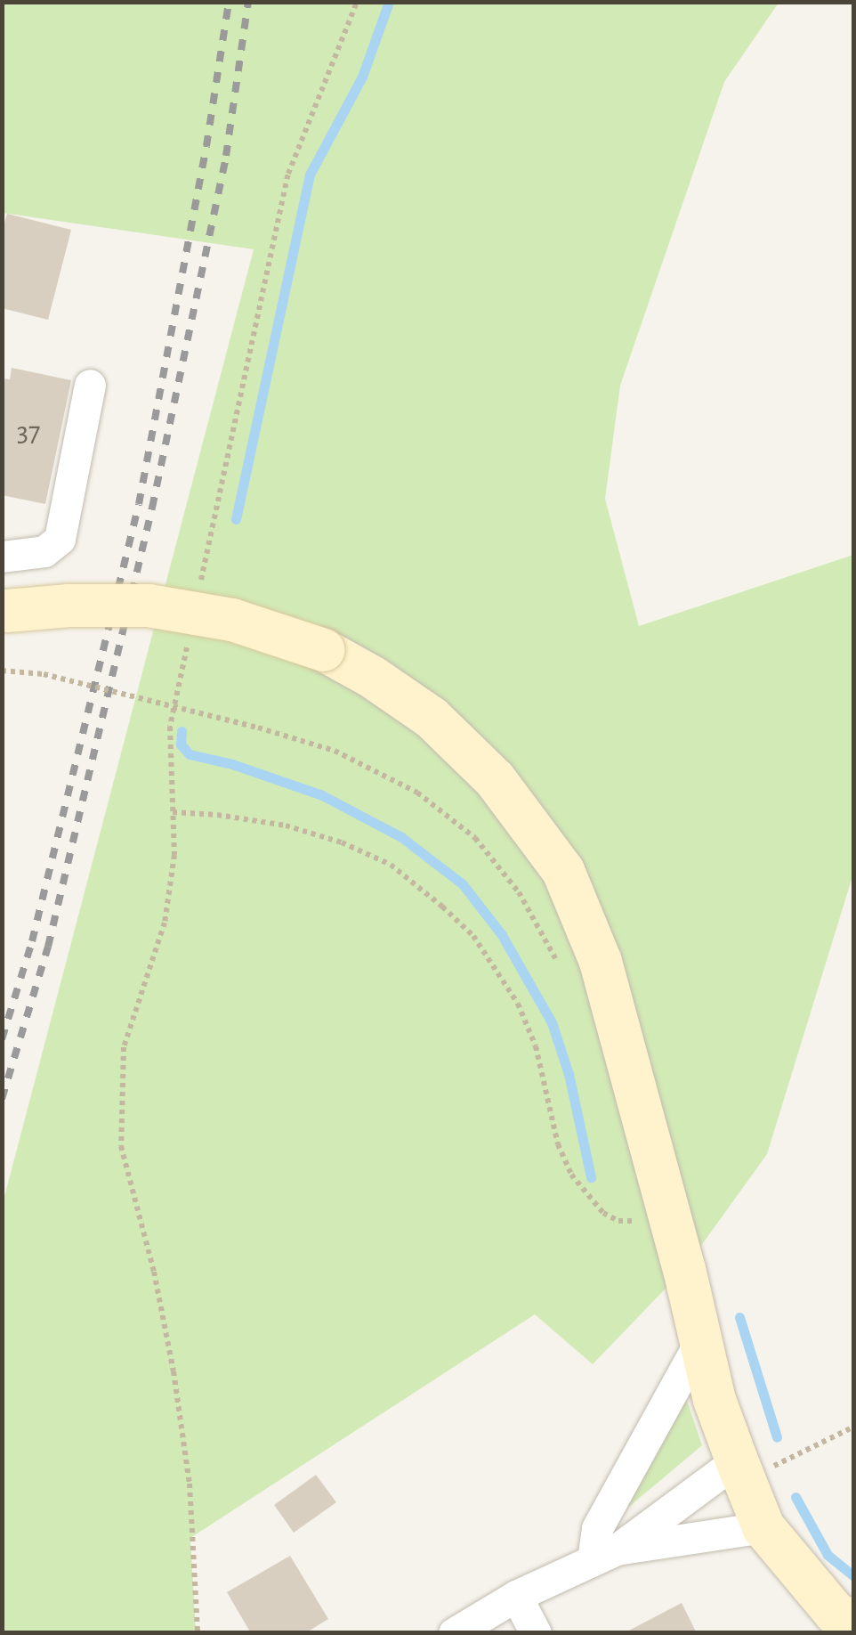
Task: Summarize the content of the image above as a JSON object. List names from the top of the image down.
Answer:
{
  "house_numbers": ["37"]
}
